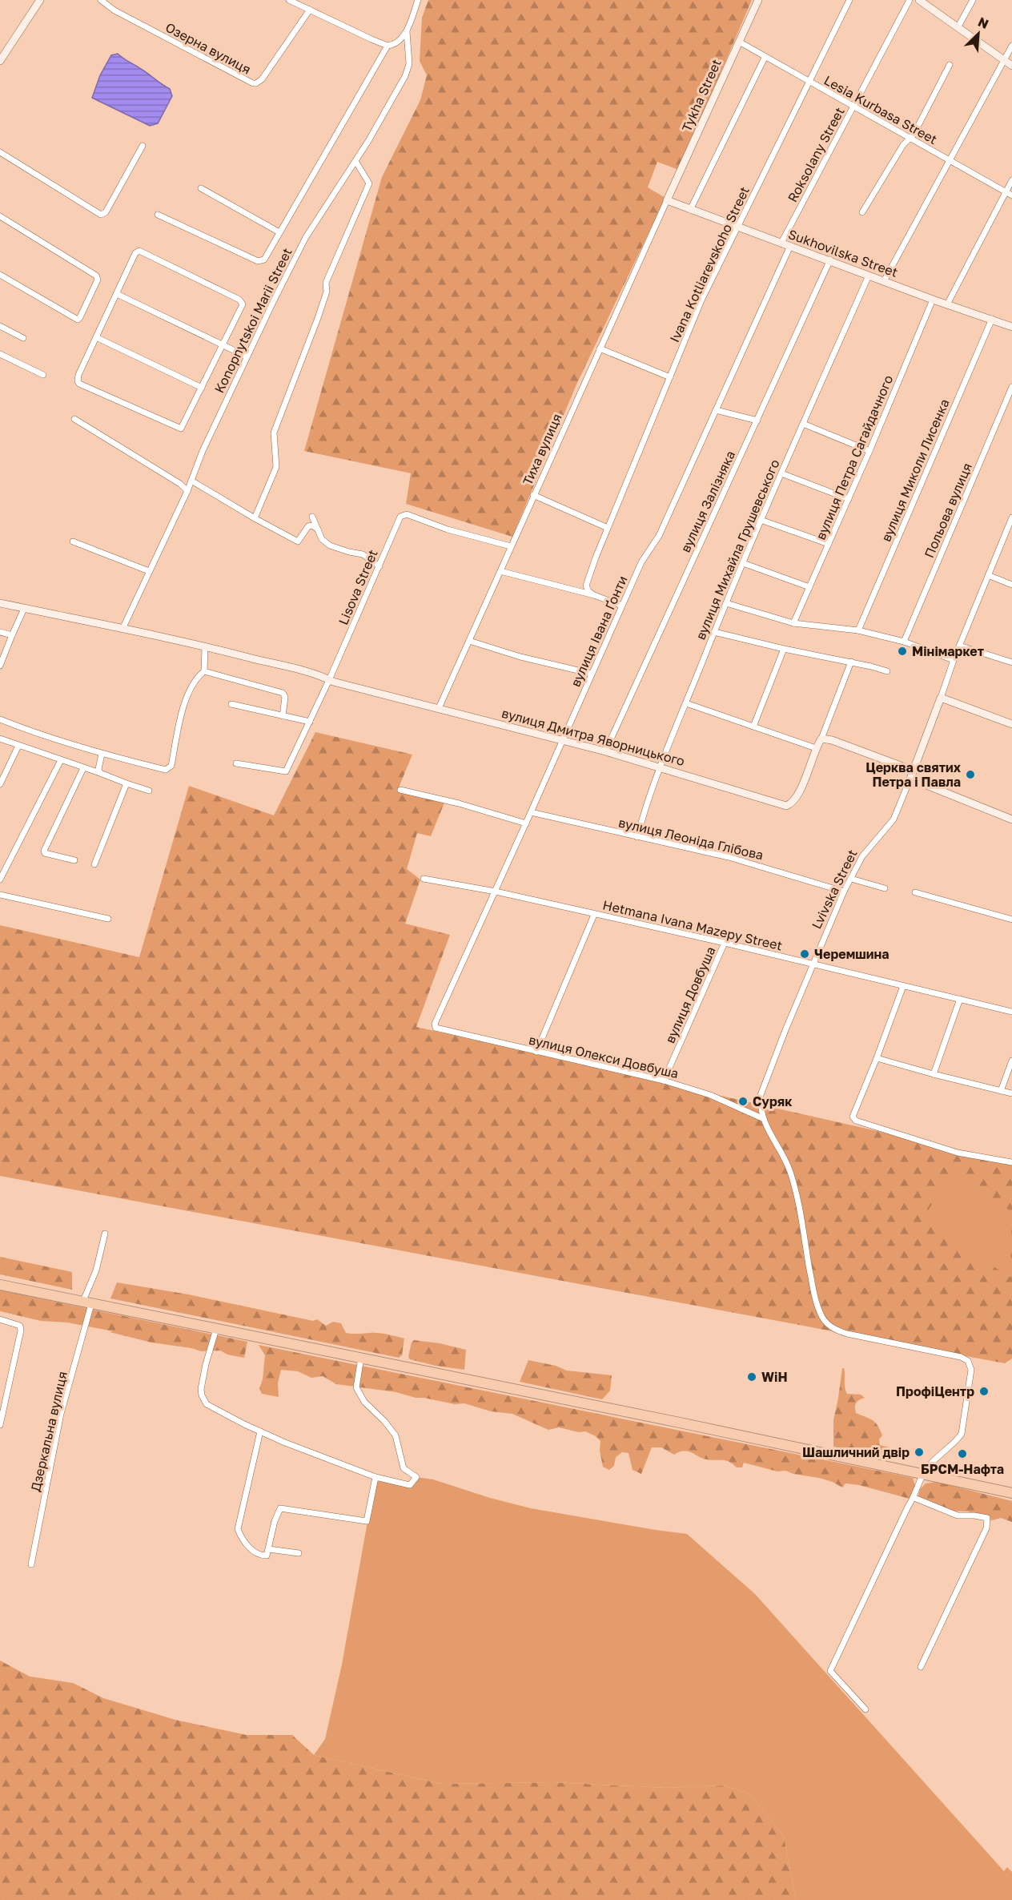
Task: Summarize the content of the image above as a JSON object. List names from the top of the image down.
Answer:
{
  "streets": {
    "street": [
      "Озерна вулиця",
      "Tykha Street",
      "Lesia Kurbasa Street",
      "Roksolany Street",
      "Sukhovilska Street",
      "Ivana Kotliarevskoho Street",
      "Konopnytskoi Marii Street",
      "Тиха вулиця",
      "вулиця Петра Сагайдачного",
      "вулиця Миколи Лисенка",
      "вулиця Залізняка",
      "Польова вулиця",
      "вулиця Михайла Грушевського",
      "Lisova Street",
      "вулиця Івана Ґонти",
      "вулиця Дмитра Яворницького",
      "вулиця Леоніда Глібова",
      "Lvivska Street",
      "Hetmana Ivana Mazepy Street",
      "вулиця Довбуша",
      "вулиця Олекси Довбуша",
      "Дзеркальна вулиця"
    ]
  },
  "crossings": [
    ["Tykha Street", "Lesia Kurbasa Street"],
    ["Tykha Street", "Sukhovilska Street"],
    ["Tykha Street", "Тиха вулиця"],
    ["Lesia Kurbasa Street", "Roksolany Street"],
    ["Lesia Kurbasa Street", "Ivana Kotliarevskoho Street"],
    ["Roksolany Street", "Sukhovilska Street"],
    ["Sukhovilska Street", "Ivana Kotliarevskoho Street"],
    ["Sukhovilska Street", "Тиха вулиця"],
    ["Sukhovilska Street", "вулиця Петра Сагайдачного"],
    ["Sukhovilska Street", "вулиця Миколи Лисенка"],
    ["Sukhovilska Street", "вулиця Залізняка"],
    ["Sukhovilska Street", "вулиця Михайла Грушевського"],
    ["Sukhovilska Street", "вулиця Івана Ґонти"],
    ["Konopnytskoi Marii Street", "вулиця Дмитра Яворницького"],
    ["Тиха вулиця", "Lisova Street"],
    ["Тиха вулиця", "вулиця Дмитра Яворницького"],
    ["вулиця Залізняка", "вулиця Дмитра Яворницького"],
    ["вулиця Михайла Грушевського", "вулиця Дмитра Яворницького"],
    ["вулиця Михайла Грушевського", "вулиця Леоніда Глібова"],
    ["Lisova Street", "вулиця Дмитра Яворницького"],
    ["вулиця Івана Ґонти", "вулиця Дмитра Яворницького"],
    ["вулиця Івана Ґонти", "вулиця Леоніда Глібова"],
    ["вулиця Івана Ґонти", "Hetmana Ivana Mazepy Street"],
    ["вулиця Івана Ґонти", "вулиця Олекси Довбуша"],
    ["вулиця Леоніда Глібова", "Lvivska Street"],
    ["Lvivska Street", "Hetmana Ivana Mazepy Street"],
    ["Lvivska Street", "вулиця Олекси Довбуша"],
    ["Hetmana Ivana Mazepy Street", "вулиця Довбуша"],
    ["вулиця Довбуша", "вулиця Олекси Довбуша"]
  ],
  "places": [
    "Мінімаркет",
    "Церква святих Петра і Павла",
    "Черемшина",
    "Суряк",
    "WiH",
    "ПрофіЦентр",
    "Шашличний двір",
    "БРСМ-Нафта"
  ],
  "north": "top right"
}
